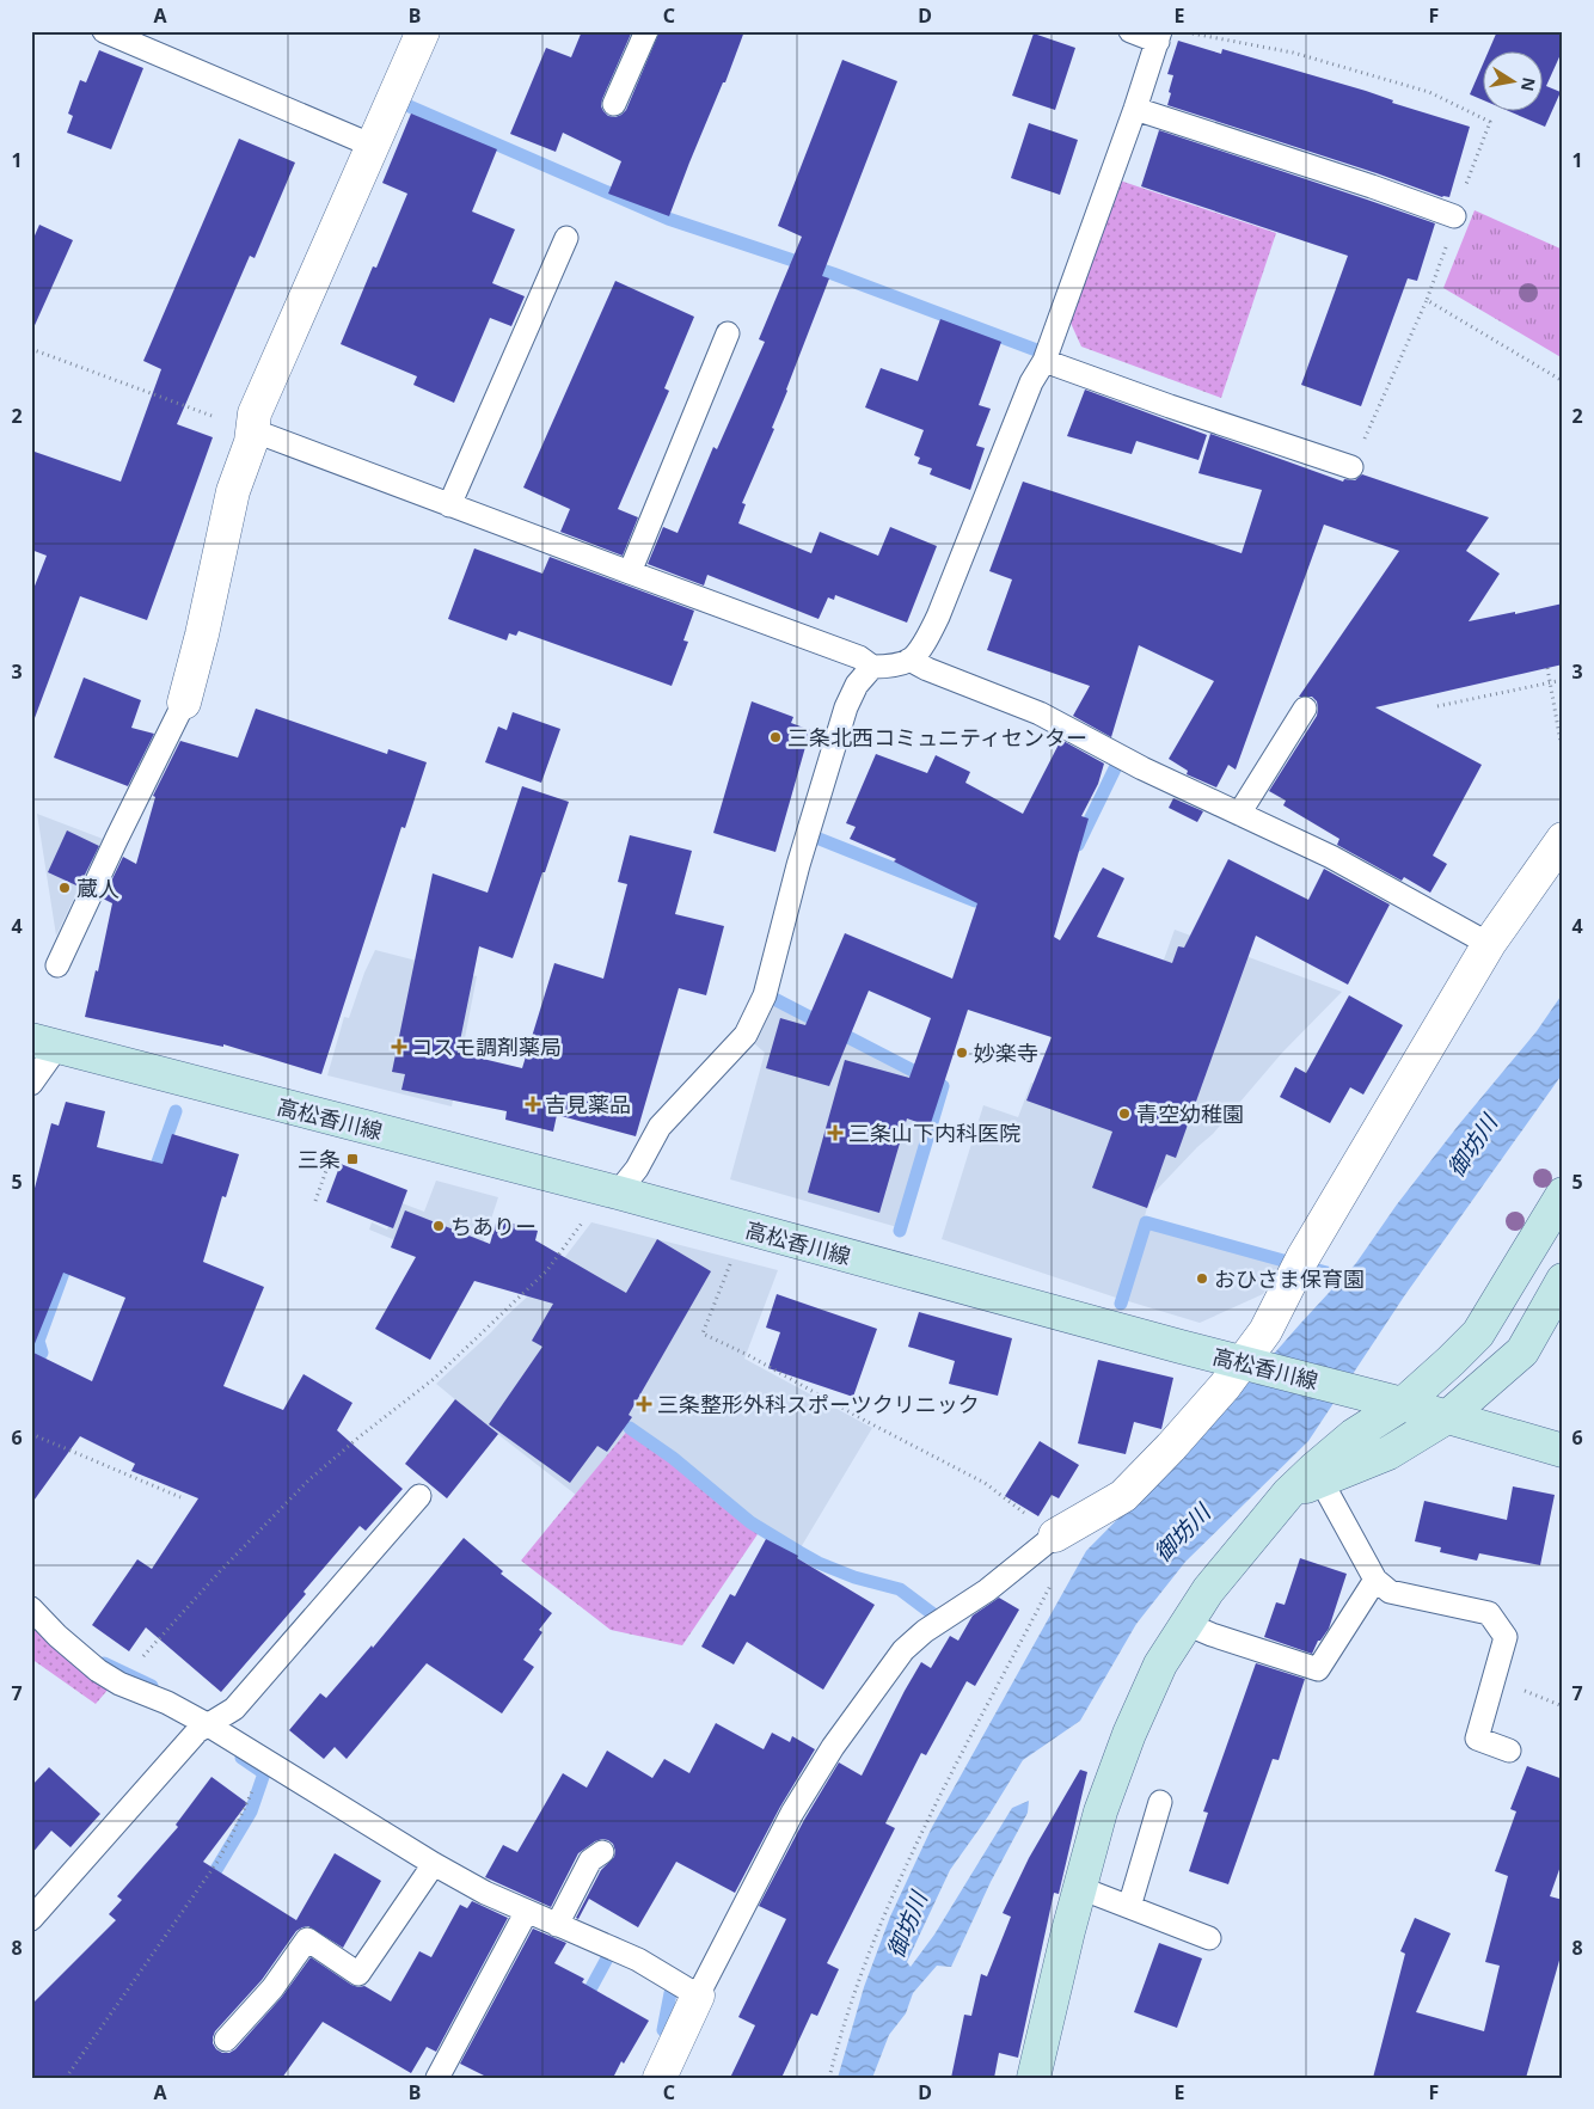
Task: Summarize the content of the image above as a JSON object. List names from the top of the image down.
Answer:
{
  "streets": {
    "main road": ["高松香川線"]
  },
  "water": ["御坊川"],
  "places": {
    "other": [
      "三条北西コミュニティセンター",
      "蔵人",
      "妙楽寺",
      "青空幼稚園",
      "ちありー",
      "おひさま保育園"
    ],
    "health": [
      "コスモ調剤薬局",
      "吉見薬品",
      "三条山下内科医院",
      "三条整形外科スポーツクリニック"
    ],
    "transit": ["三条"]
  },
  "north": "right",
  "grid": {
    "columns": [
      "A",
      "B",
      "C",
      "D",
      "E",
      "F"
    ],
    "rows": [
      "1",
      "2",
      "3",
      "4",
      "5",
      "6",
      "7",
      "8"
    ]
  }
}
